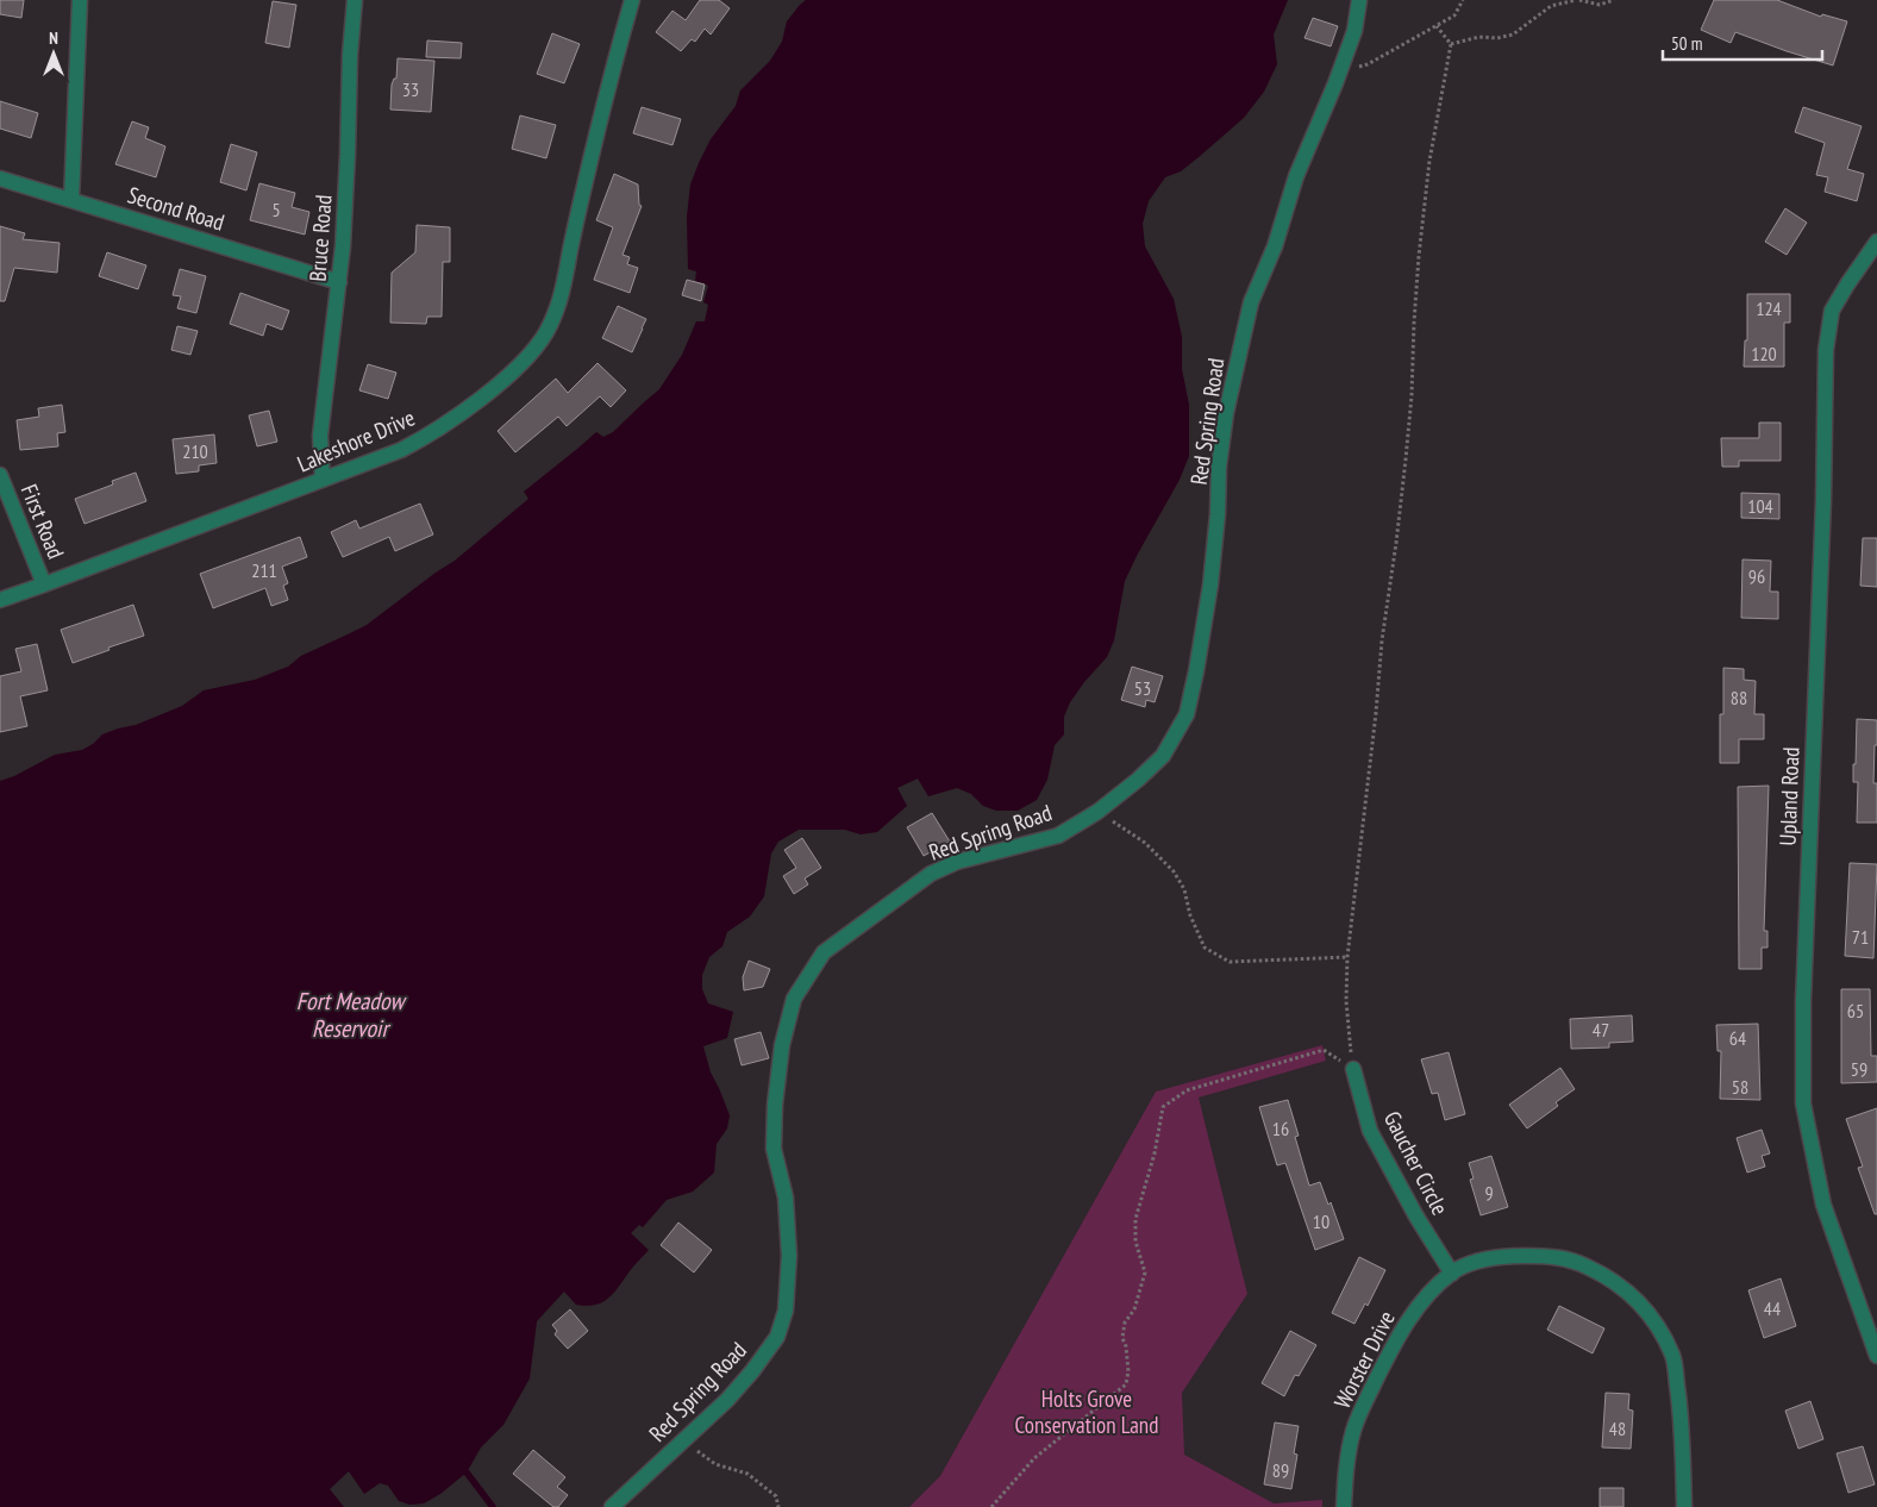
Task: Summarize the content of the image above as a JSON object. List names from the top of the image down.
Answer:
{
  "streets": {
    "street": [
      "Second Road",
      "Bruce Road",
      "Red Spring Road",
      "Lakeshore Drive",
      "First Road",
      "Upland Road",
      "Gaucher Circle",
      "Worster Drive"
    ]
  },
  "crossings": [
    ["Second Road", "Bruce Road"],
    ["Bruce Road", "Lakeshore Drive"],
    ["Lakeshore Drive", "First Road"],
    ["Gaucher Circle", "Worster Drive"]
  ],
  "water": ["Fort Meadow Reservoir"],
  "parks": ["Holts Grove Conservation Land"],
  "house_numbers": [
    "33",
    "5",
    "124",
    "120",
    "210",
    "104",
    "211",
    "96",
    "53",
    "88",
    "71",
    "65",
    "47",
    "64",
    "59",
    "58",
    "16",
    "9",
    "10",
    "44",
    "48",
    "89"
  ],
  "scale_bar": "50 m",
  "north": "top"
}
